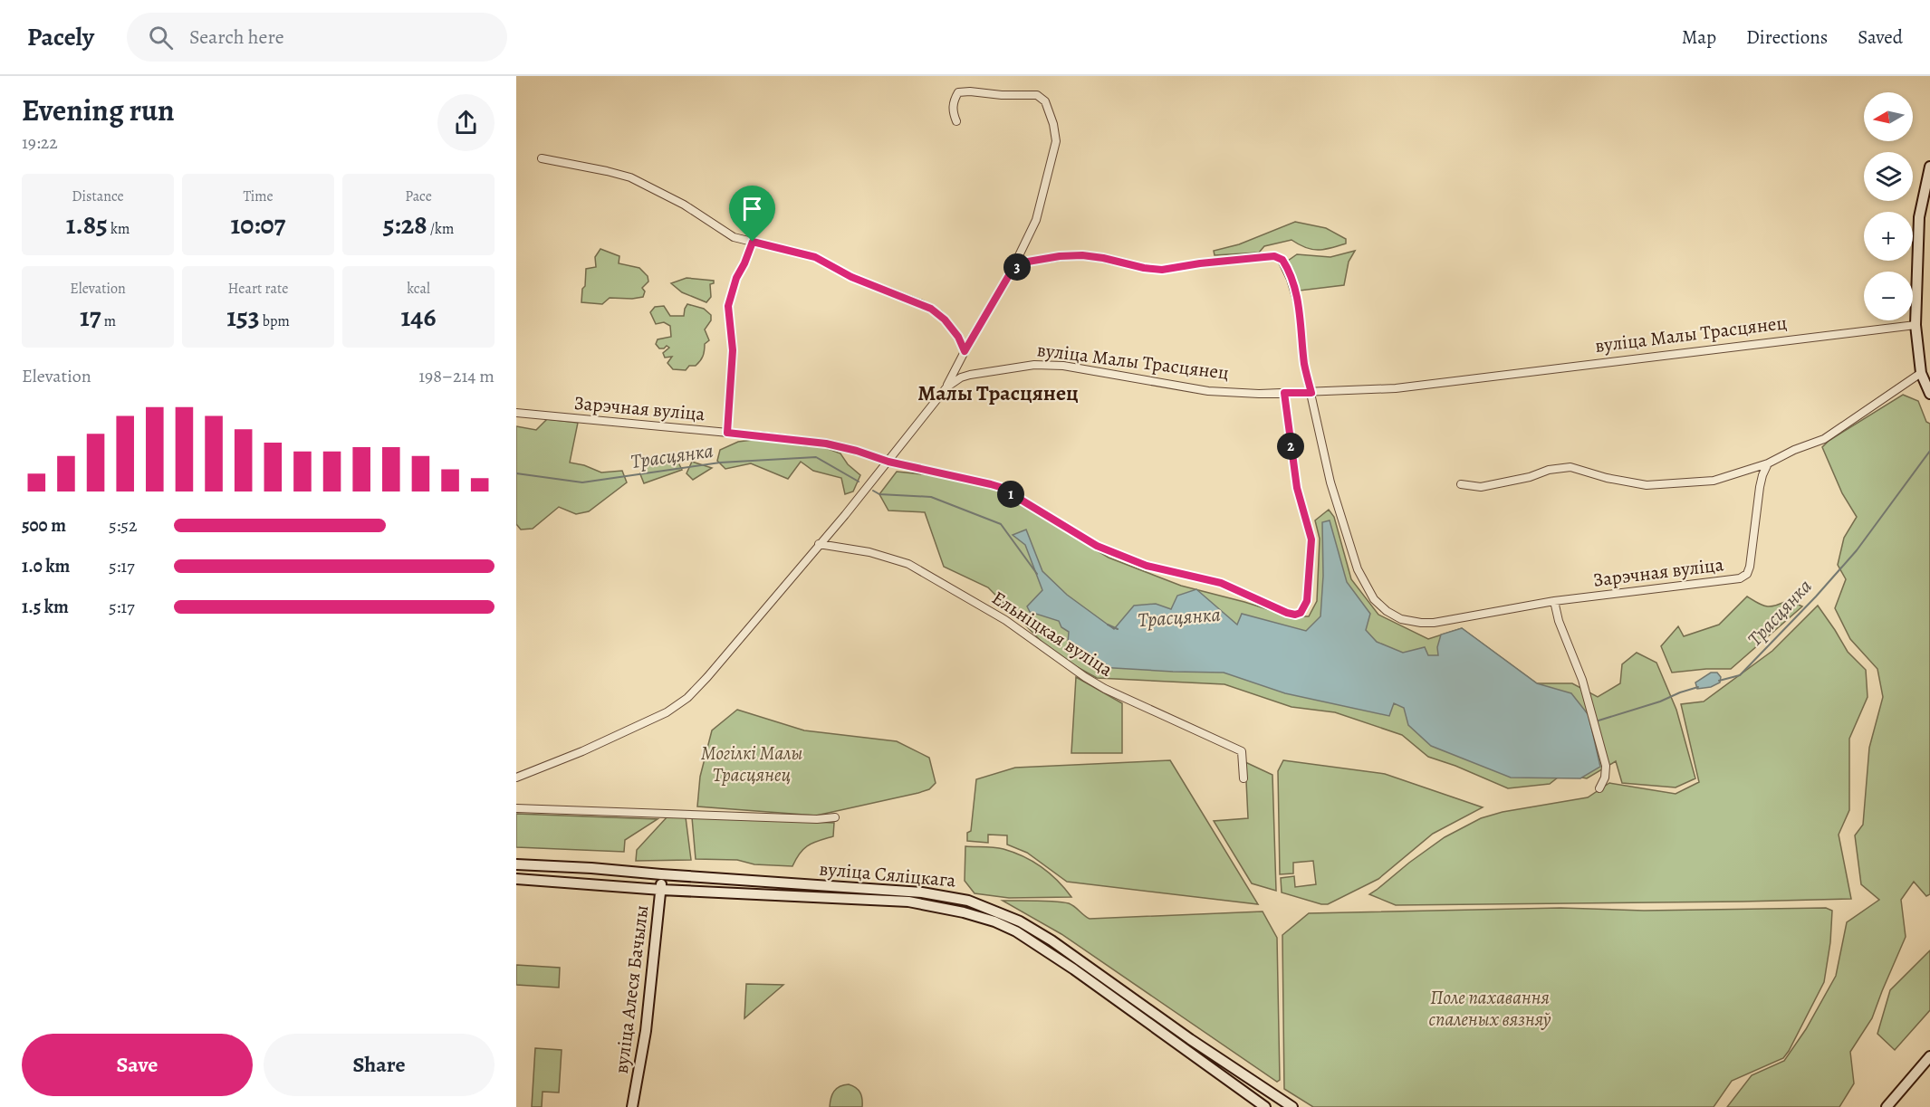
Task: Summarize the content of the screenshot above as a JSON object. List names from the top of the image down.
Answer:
{
  "streets": {
    "main road": ["вуліца Сяліцкага", "вуліца Алеся Бачылы"],
    "street": ["вуліца Малы Трасцянец", "Зарэчная вуліца", "Ельніцкая вуліца"]
  },
  "crossings": [
    ["вуліца Малы Трасцянец", "Зарэчная вуліца"],
    ["вуліца Сяліцкага", "вуліца Алеся Бачылы"]
  ],
  "districts": ["Малы Трасцянец"],
  "water": ["Трасцянка"],
  "parks": ["Могілкі Малы Трасцянец", "Поле пахавання спаленых вязняў"],
  "north": "left",
  "page": {
    "header": "Pacely",
    "search": "Search here",
    "nav": ["Map", "Directions", "Saved"],
    "heading": ["Evening run", "19:22"],
    "map_buttons": ["+", "−"],
    "stats": [
      ["Distance", "1.85 km"],
      ["Time", "10:07"],
      ["Pace", "5:28 /km"],
      ["Elevation", "17 m"],
      ["Heart rate", "153 bpm"],
      ["kcal", "146"]
    ],
    "pins": ["3", "2", "1"],
    "chart": ["Elevation", "198–214 m"],
    "list": [
      {
        "name": "500 m",
        "note": "5:52"
      },
      {
        "name": "1.0 km",
        "note": "5:17"
      },
      {
        "name": "1.5 km",
        "note": "5:17"
      }
    ],
    "buttons": ["Save", "Share"]
  }
}
